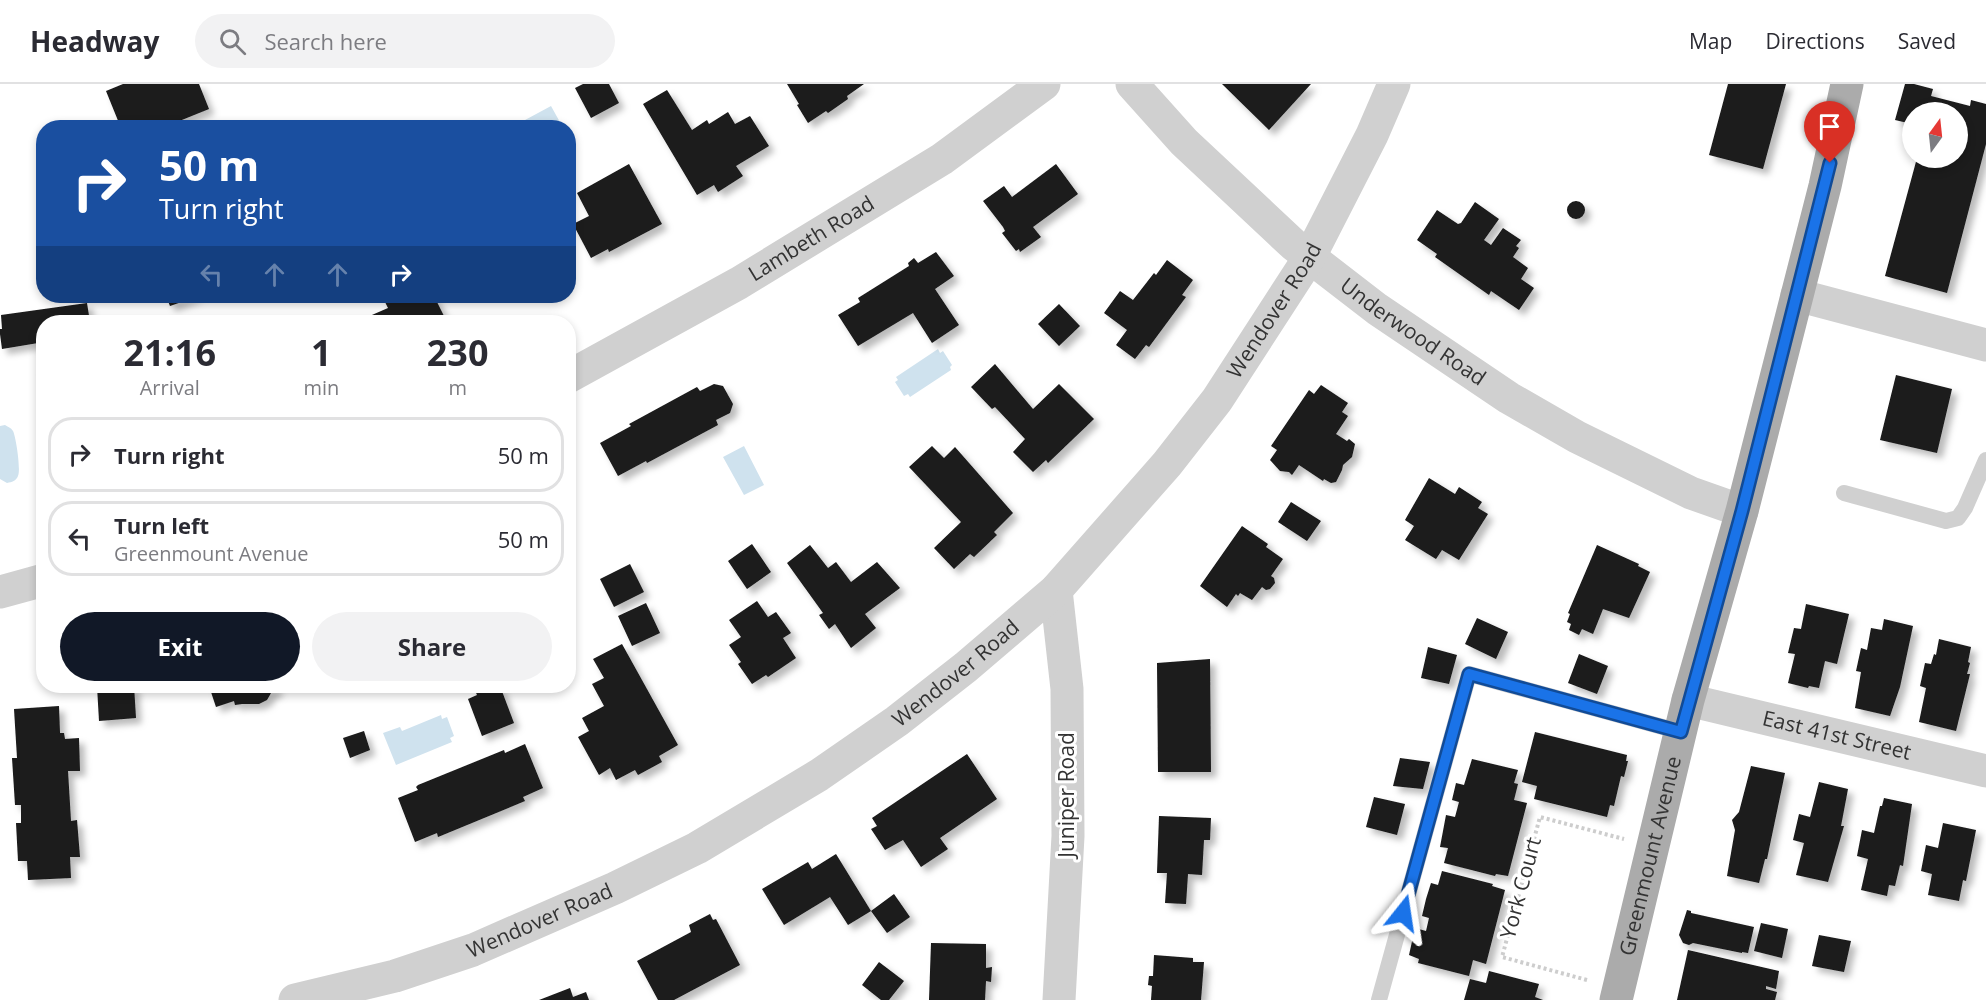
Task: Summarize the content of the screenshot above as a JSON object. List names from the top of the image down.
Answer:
{
  "streets": {
    "main road": ["Greenmount Avenue"],
    "street": [
      "Lambeth Road",
      "Wendover Road",
      "Underwood Road",
      "East 41st Street",
      "Juniper Road"
    ],
    "path": ["York Court"]
  },
  "crossings": [
    ["Wendover Road", "Underwood Road"],
    ["Wendover Road", "Juniper Road"],
    ["Underwood Road", "Greenmount Avenue"],
    ["East 41st Street", "Greenmount Avenue"]
  ],
  "north": "top",
  "page": {
    "header": "Headway",
    "search": "Search here",
    "nav": ["Map", "Directions", "Saved"],
    "turn": ["50 m", "Turn right"],
    "eta": [
      "21:16",
      "Arrival",
      "1",
      "min",
      "230",
      "m"
    ],
    "list": [
      {
        "name": "Turn right",
        "value": "50 m"
      },
      {
        "name": "Turn left",
        "note": "Greenmount Avenue",
        "value": "50 m"
      }
    ],
    "buttons": ["Exit", "Share"]
  }
}
